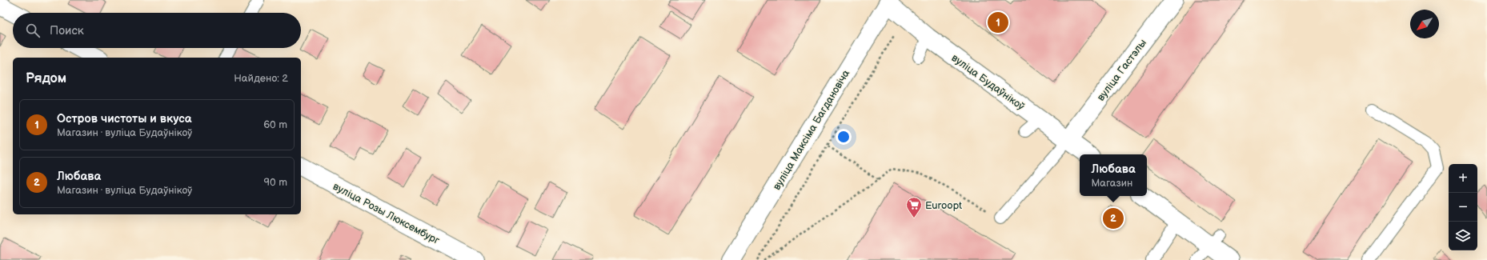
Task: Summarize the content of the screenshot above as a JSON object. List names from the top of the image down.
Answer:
{
  "streets": {
    "street": [
      "вуліца Гастэлы",
      "вуліца Будаўнікоў",
      "вуліца Максіма Багдановіча",
      "вуліца Розы Люксембург"
    ]
  },
  "crossings": [
    ["вуліца Гастэлы", "вуліца Будаўнікоў"],
    ["вуліца Будаўнікоў", "вуліца Максіма Багдановіча"]
  ],
  "places": {
    "supermarket": ["Euroopt"]
  },
  "north": "bottom left",
  "page": {
    "pins": ["1", "2"],
    "search": "Поиск",
    "heading": ["Рядом", "Найдено: 2"],
    "list": [
      {
        "mark": "1",
        "name": "Остров чистоты и вкуса",
        "note": "Магазин · вуліца Будаўнікоў",
        "value": "60 m"
      },
      {
        "mark": "2",
        "name": "Любава",
        "note": "Магазин · вуліца Будаўнікоў",
        "value": "90 m"
      }
    ],
    "popup": ["Любава", "Магазин"],
    "map_buttons": ["+", "−"]
  }
}
